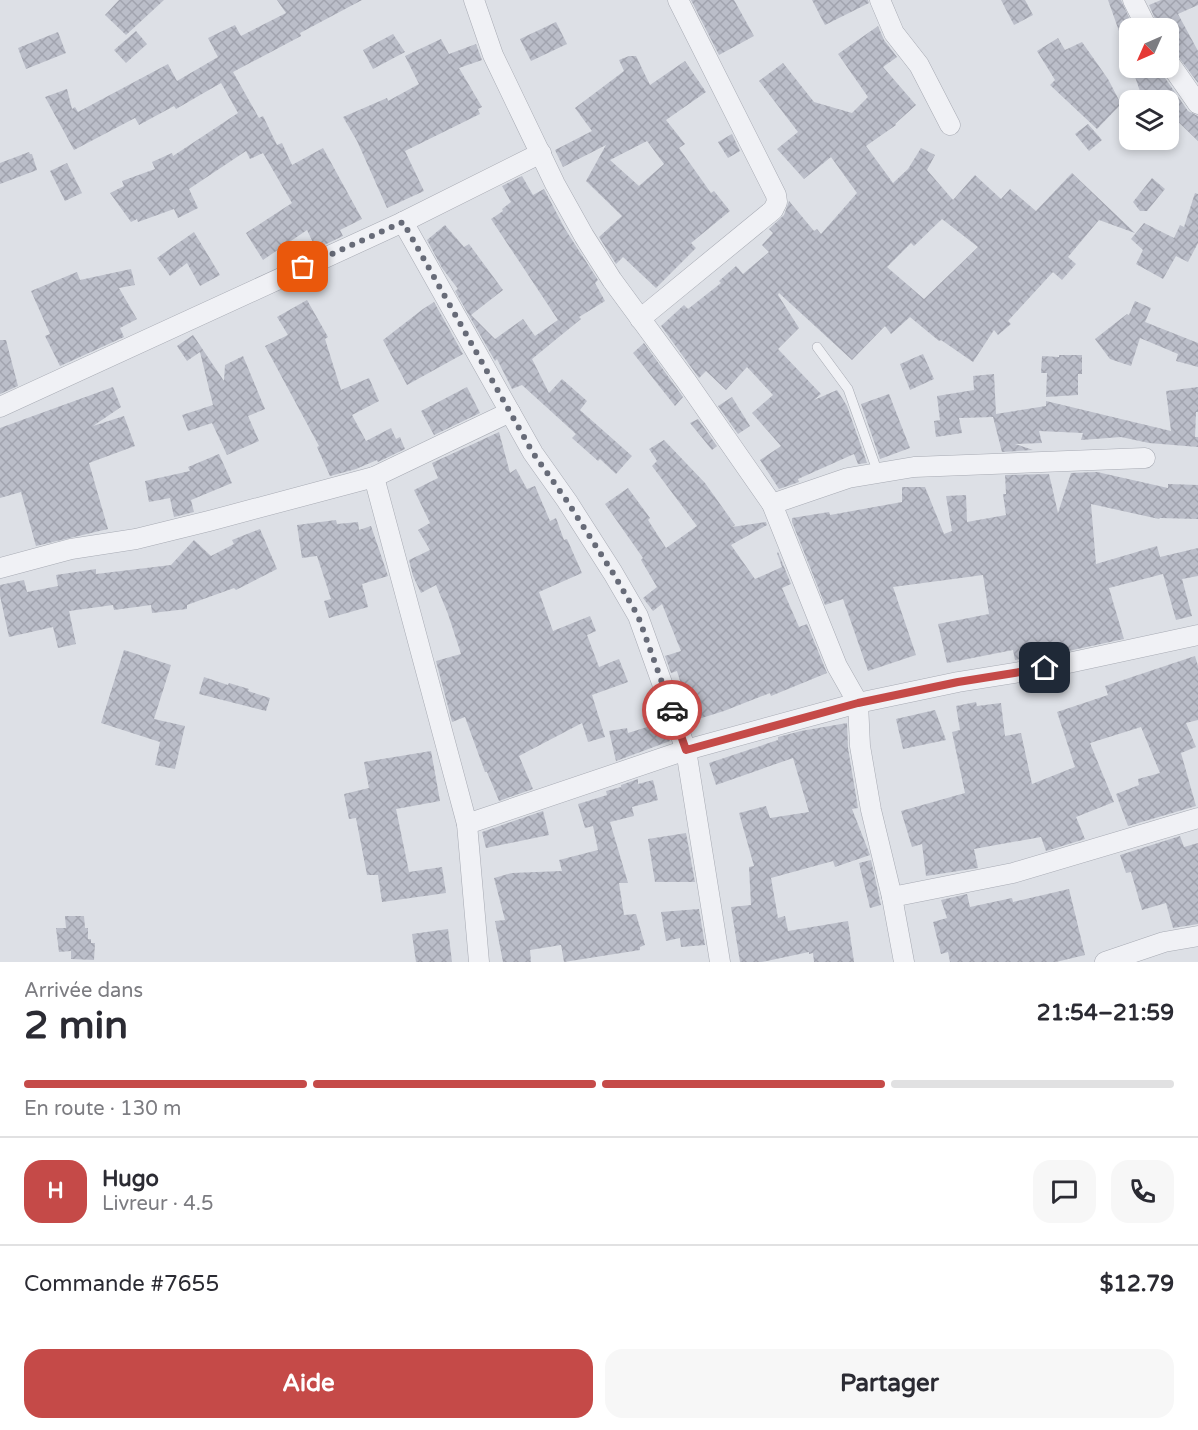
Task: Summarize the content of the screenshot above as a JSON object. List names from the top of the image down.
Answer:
{
  "north": "bottom left",
  "page": {
    "heading": ["2 min", "Arrivée dans", "21:54–21:59"],
    "panel": [
      "Hugo",
      "Livreur · 4.5",
      "Commande #7655",
      "$12.79"
    ],
    "bar": "En route · 130 m",
    "round": "H",
    "buttons": ["Aide", "Partager"]
  }
}
